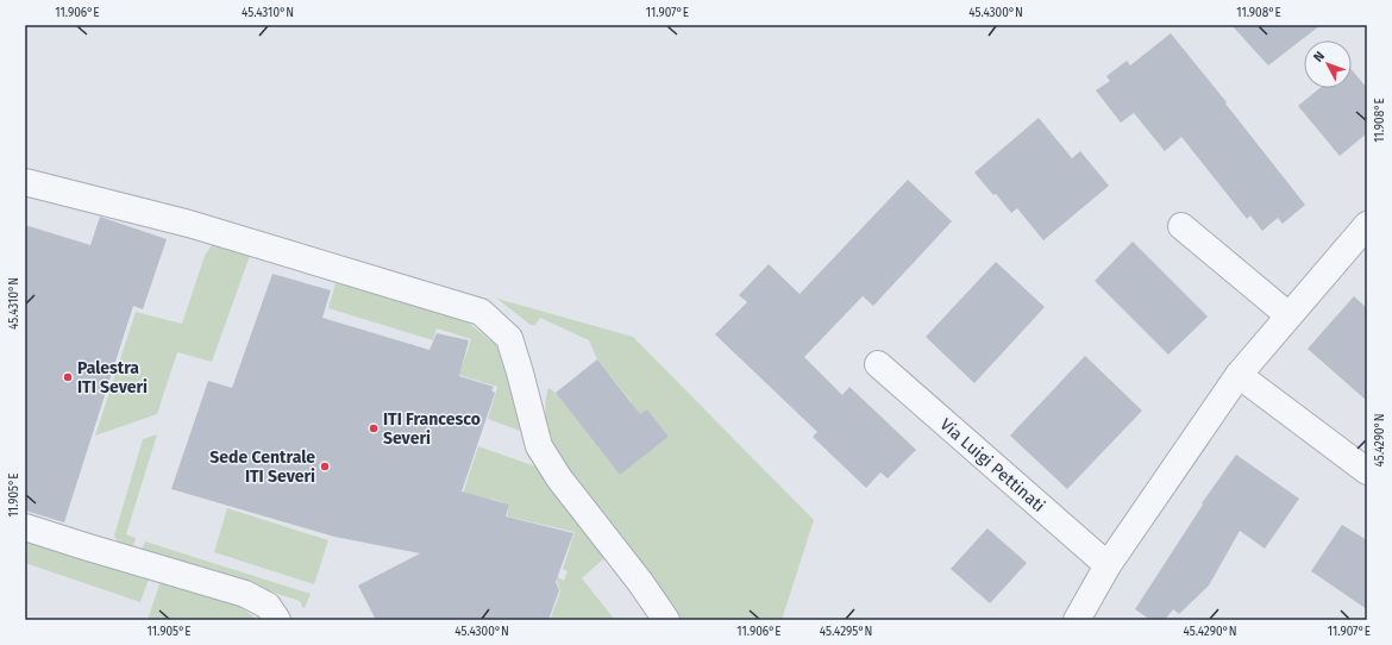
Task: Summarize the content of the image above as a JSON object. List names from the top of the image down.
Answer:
{
  "streets": {
    "street": ["Via Luigi Pettinati"]
  },
  "places": ["Palestra ITI Severi", "ITI Francesco Severi", "Sede Centrale ITI Severi"],
  "north": "top left",
  "coordinates": [
    "11.906°E",
    "45.4310°N",
    "11.907°E",
    "45.4300°N",
    "11.908°E",
    "45.4290°N",
    "11.905°E",
    "45.4295°N"
  ]
}
